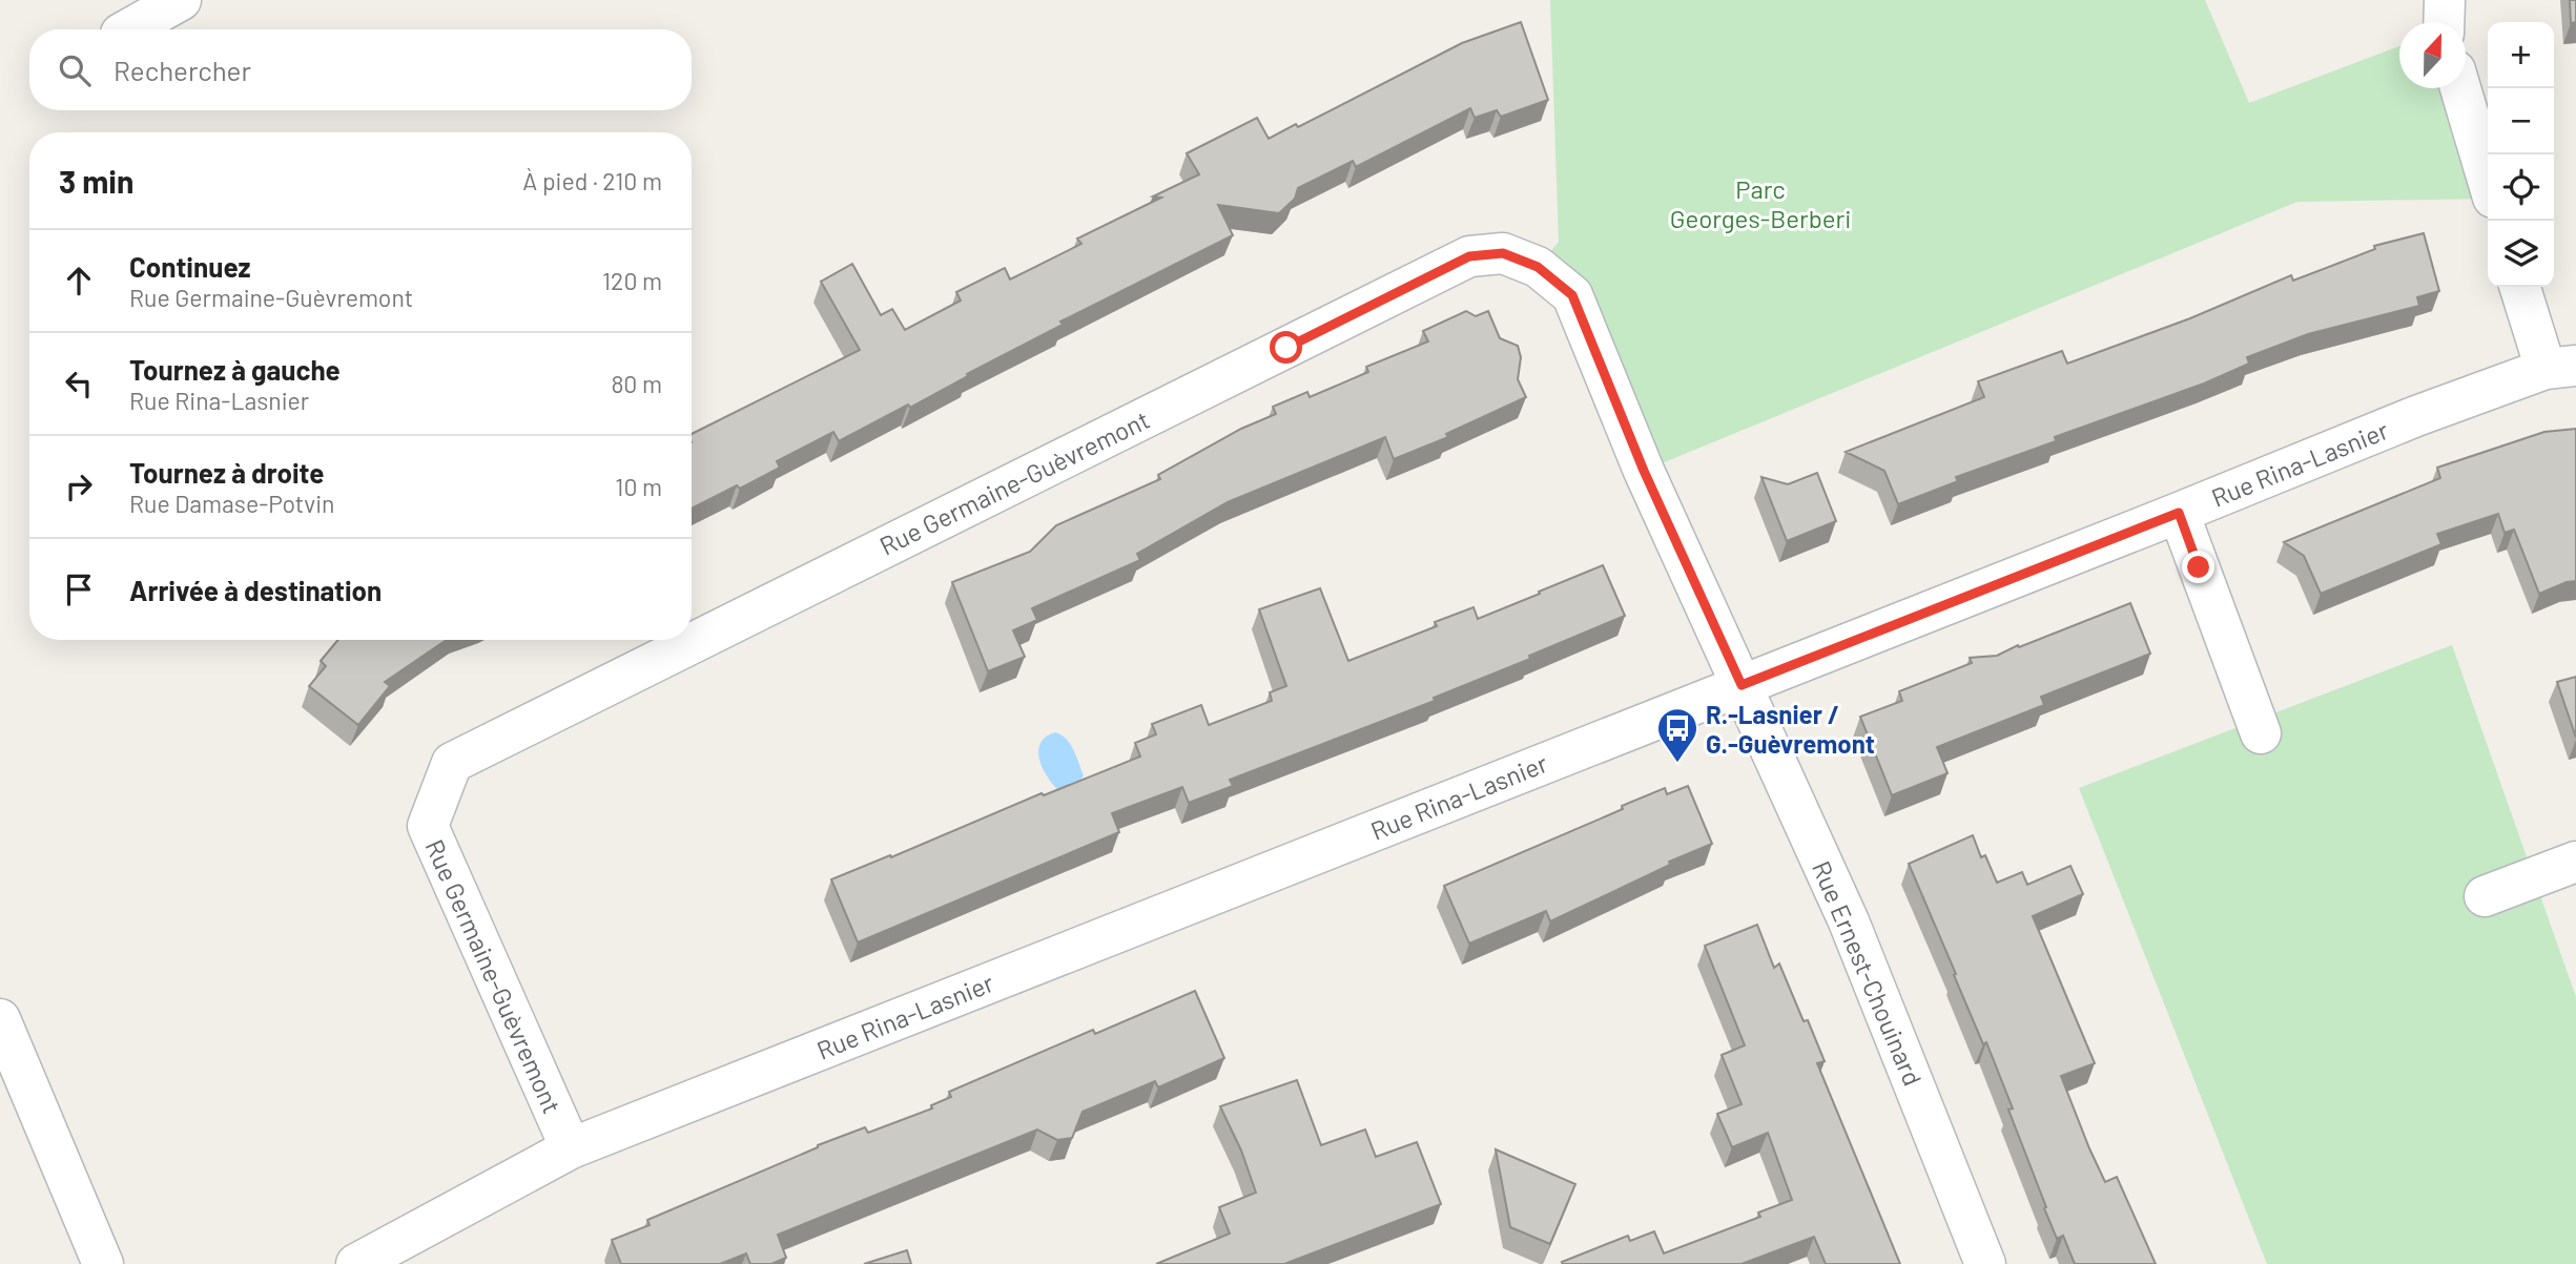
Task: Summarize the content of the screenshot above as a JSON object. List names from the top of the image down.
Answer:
{
  "streets": {
    "street": ["Rue Rina-Lasnier", "Rue Germaine-Guèvremont", "Rue Ernest-Chouinard"]
  },
  "crossings": [
    ["Rue Rina-Lasnier", "Rue Germaine-Guèvremont"],
    ["Rue Rina-Lasnier", "Rue Ernest-Chouinard"],
    ["Rue Germaine-Guèvremont", "Rue Ernest-Chouinard"]
  ],
  "parks": ["Parc Georges-Berberi"],
  "places": {
    "bus stop": ["R.-Lasnier / G.-Guèvremont"]
  },
  "north": "top",
  "page": {
    "map_buttons": ["+", "−"],
    "search": "Rechercher",
    "heading": ["3 min", "À pied · 210 m"],
    "list": [
      ["Continuez", "Rue Germaine-Guèvremont", "120 m"],
      ["Tournez à gauche", "Rue Rina-Lasnier", "80 m"],
      ["Tournez à droite", "Rue Damase-Potvin", "10 m"],
      "Arrivée à destination"
    ]
  }
}
